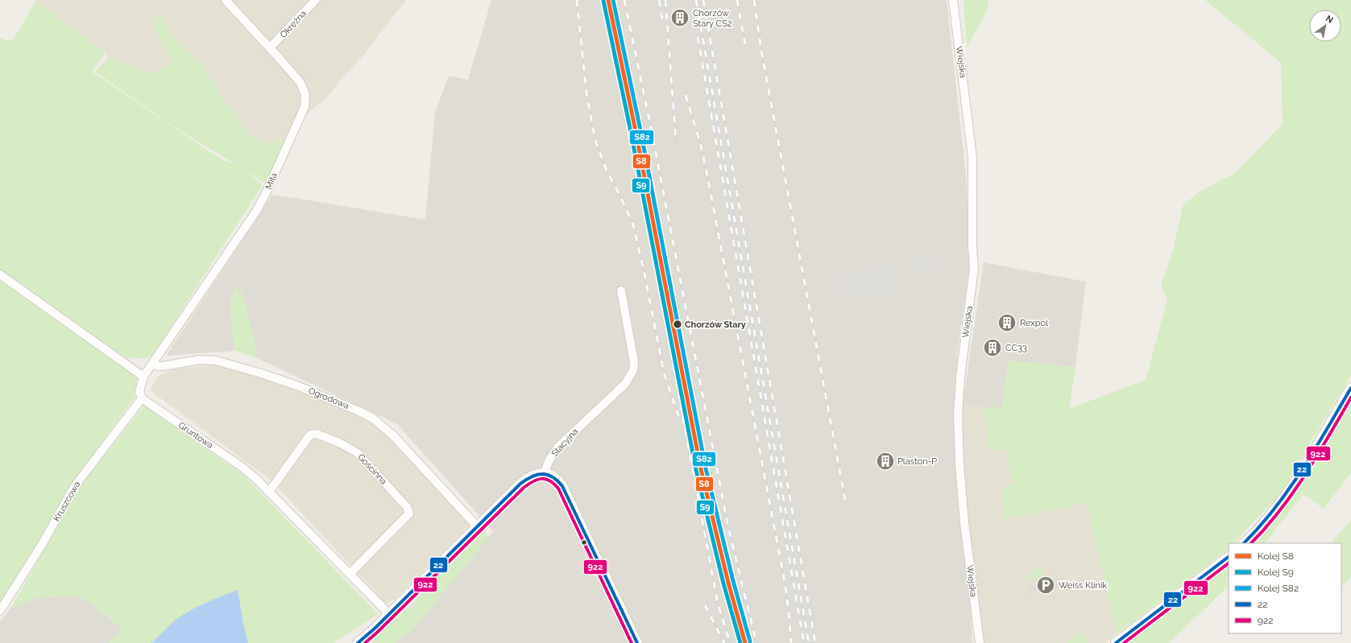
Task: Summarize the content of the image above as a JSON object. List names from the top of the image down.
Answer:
{
  "streets": {
    "street": [
      "Okrężna",
      "Wiejska",
      "Miła",
      "Ogrodowa",
      "Gruntowa",
      "Stacyjna",
      "Gościnna",
      "Kruszcowa"
    ]
  },
  "crossings": [
    ["Okrężna", "Miła"],
    ["Miła", "Ogrodowa"],
    ["Gruntowa", "Gościnna"],
    ["Gruntowa", "Kruszcowa"]
  ],
  "places": {
    "building": [
      "Chorzów Stary CS2",
      "Rexpol",
      "CC33",
      "Plaston-P"
    ],
    "other": ["Chorzów Stary"],
    "parking": ["Weiss Klinik"]
  },
  "lines": [
    "rail line S8",
    "rail line S82",
    "rail line S9",
    "transit line 22",
    "transit line 922"
  ],
  "legend": [
    "Kolej S8",
    "Kolej S9",
    "Kolej S82",
    "22",
    "922"
  ],
  "north": "top right"
}
